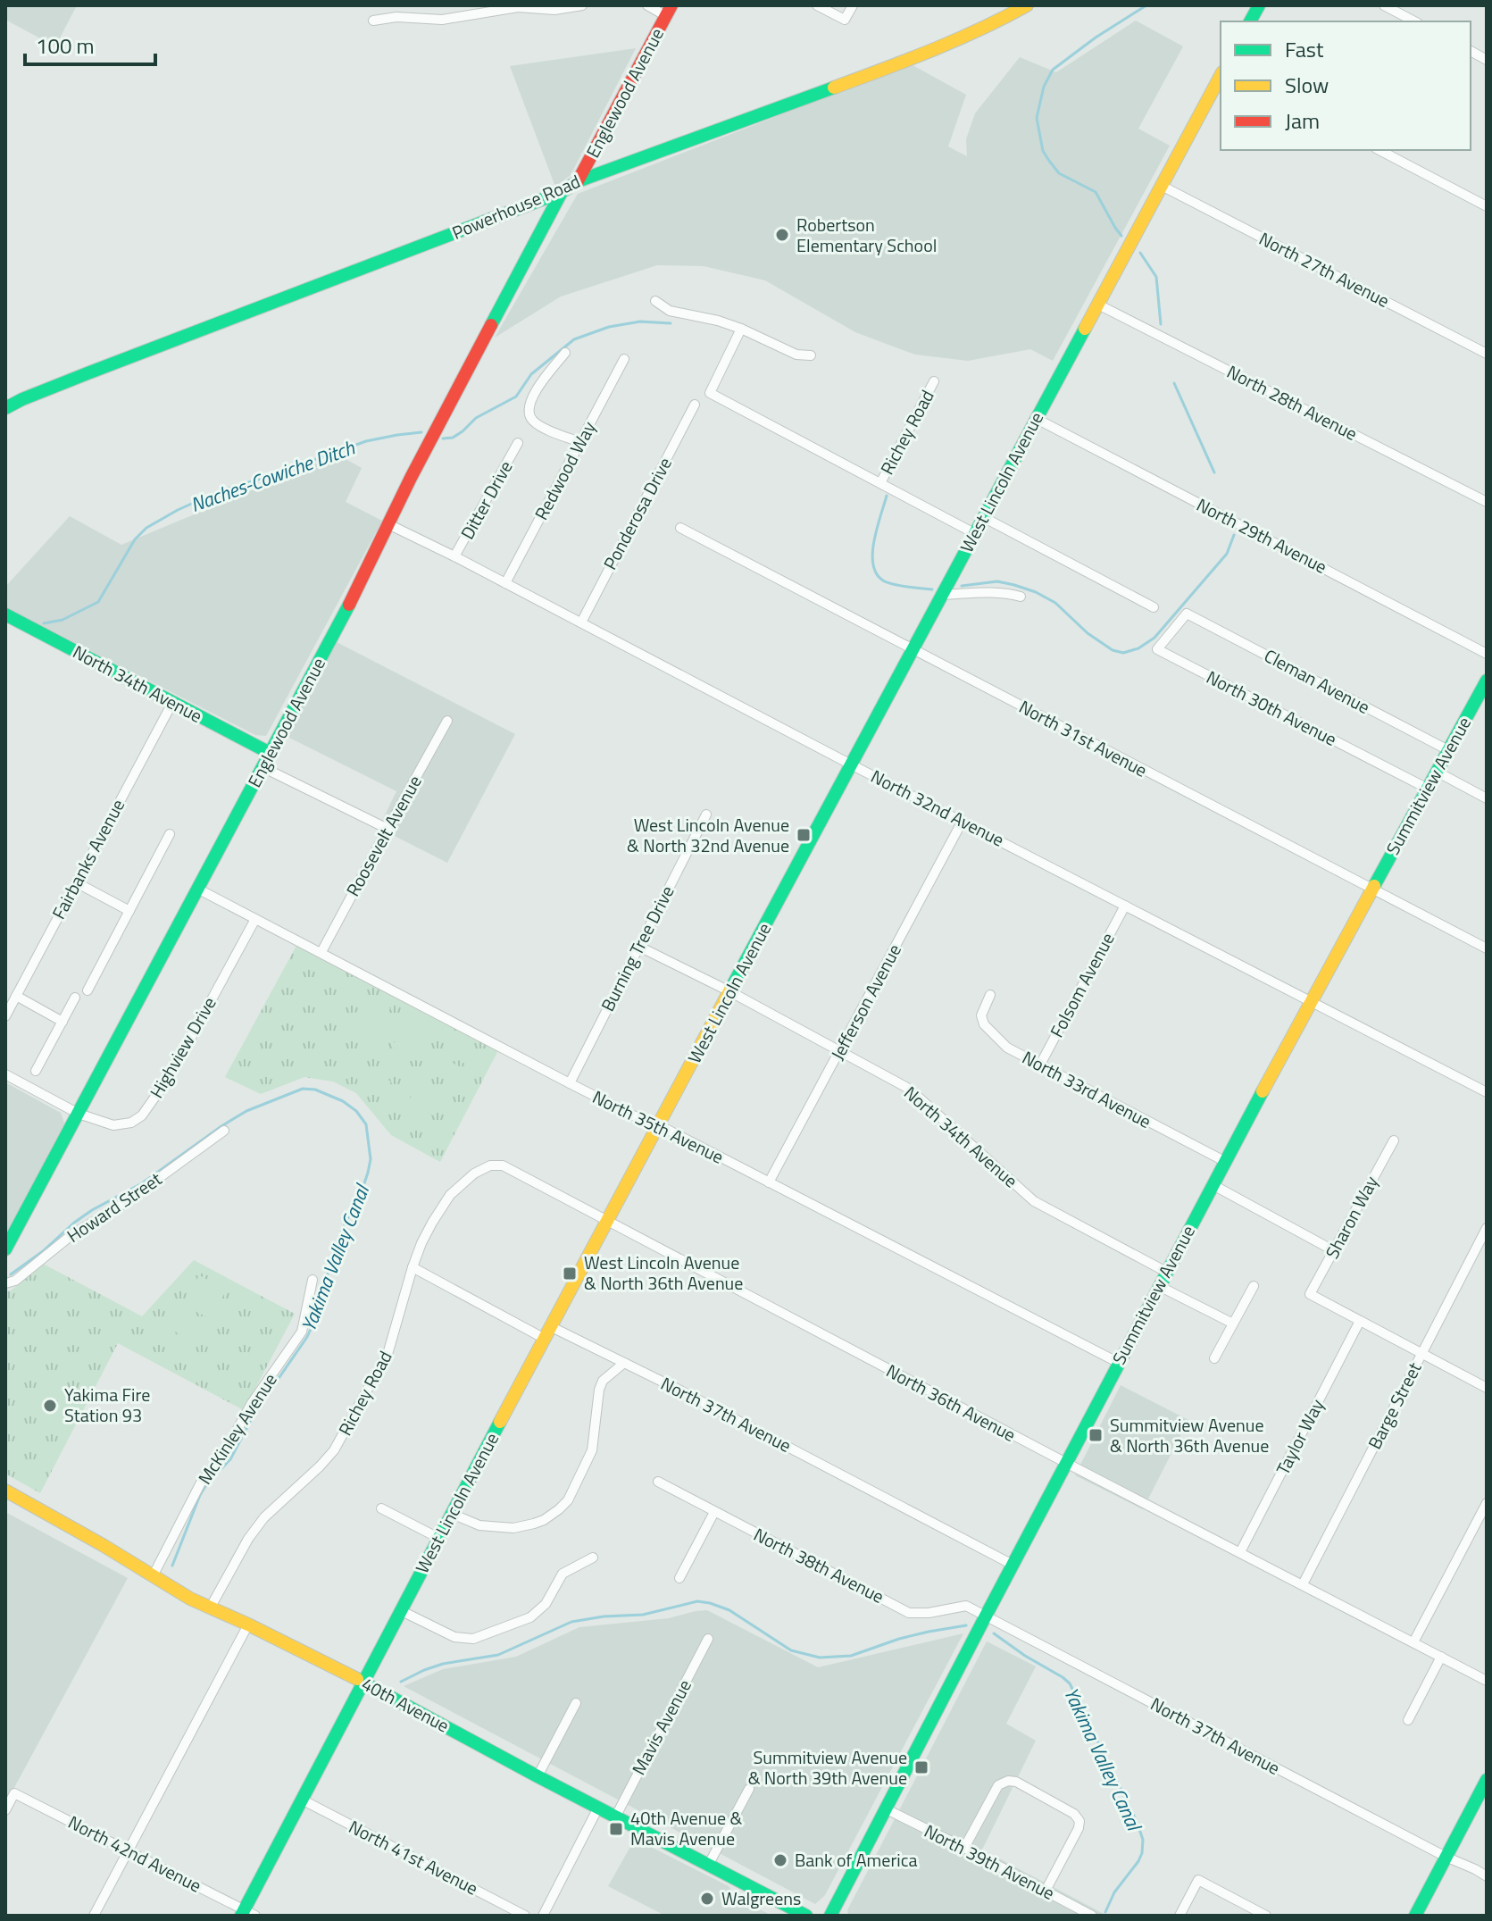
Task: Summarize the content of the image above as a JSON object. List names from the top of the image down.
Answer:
{
  "streets": {
    "street": [
      "Englewood Avenue",
      "Powerhouse Road",
      "North 27th Avenue",
      "North 28th Avenue",
      "Richey Road",
      "Redwood Way",
      "West Lincoln Avenue",
      "Ditter Drive",
      "Ponderosa Drive",
      "North 29th Avenue",
      "Cleman Avenue",
      "North 34th Avenue",
      "North 30th Avenue",
      "North 31st Avenue",
      "Summitview Avenue",
      "North 32nd Avenue",
      "Roosevelt Avenue",
      "Fairbanks Avenue",
      "Burning Tree Drive",
      "Folsom Avenue",
      "Jefferson Avenue",
      "Highview Drive",
      "North 33rd Avenue",
      "North 35th Avenue",
      "Howard Street",
      "Sharon Way",
      "North 36th Avenue",
      "Barge Street",
      "North 37th Avenue",
      "McKinley Avenue",
      "Taylor Way",
      "North 38th Avenue",
      "40th Avenue",
      "Mavis Avenue",
      "North 42nd Avenue",
      "North 41st Avenue",
      "North 39th Avenue"
    ]
  },
  "crossings": [
    ["Englewood Avenue", "Powerhouse Road"],
    ["Englewood Avenue", "North 34th Avenue"],
    ["Englewood Avenue", "North 32nd Avenue"],
    ["Englewood Avenue", "Highview Drive"],
    ["Englewood Avenue", "North 35th Avenue"],
    ["North 27th Avenue", "West Lincoln Avenue"],
    ["North 28th Avenue", "West Lincoln Avenue"],
    ["Richey Road", "North 36th Avenue"],
    ["Richey Road", "North 37th Avenue"],
    ["Richey Road", "40th Avenue"],
    ["Redwood Way", "North 32nd Avenue"],
    ["West Lincoln Avenue", "North 29th Avenue"],
    ["West Lincoln Avenue", "North 34th Avenue"],
    ["West Lincoln Avenue", "North 31st Avenue"],
    ["West Lincoln Avenue", "North 32nd Avenue"],
    ["West Lincoln Avenue", "North 35th Avenue"],
    ["West Lincoln Avenue", "North 36th Avenue"],
    ["West Lincoln Avenue", "North 37th Avenue"],
    ["West Lincoln Avenue", "40th Avenue"],
    ["West Lincoln Avenue", "North 42nd Avenue"],
    ["West Lincoln Avenue", "North 41st Avenue"],
    ["Ditter Drive", "North 32nd Avenue"],
    ["Ponderosa Drive", "North 32nd Avenue"],
    ["Cleman Avenue", "North 30th Avenue"],
    ["Cleman Avenue", "Summitview Avenue"],
    ["North 34th Avenue", "Summitview Avenue"],
    ["North 34th Avenue", "Fairbanks Avenue"],
    ["North 34th Avenue", "Burning Tree Drive"],
    ["North 34th Avenue", "Jefferson Avenue"],
    ["North 30th Avenue", "Summitview Avenue"],
    ["North 31st Avenue", "Summitview Avenue"],
    ["Summitview Avenue", "North 32nd Avenue"],
    ["Summitview Avenue", "North 33rd Avenue"],
    ["Summitview Avenue", "North 35th Avenue"],
    ["Summitview Avenue", "North 36th Avenue"],
    ["Summitview Avenue", "North 37th Avenue"],
    ["Summitview Avenue", "North 38th Avenue"],
    ["Summitview Avenue", "North 39th Avenue"],
    ["North 32nd Avenue", "Folsom Avenue"],
    ["North 32nd Avenue", "Jefferson Avenue"],
    ["Roosevelt Avenue", "North 35th Avenue"],
    ["Burning Tree Drive", "North 35th Avenue"],
    ["Folsom Avenue", "North 33rd Avenue"],
    ["Jefferson Avenue", "North 35th Avenue"],
    ["Highview Drive", "North 35th Avenue"],
    ["Sharon Way", "Taylor Way"],
    ["North 36th Avenue", "Barge Street"],
    ["North 36th Avenue", "Taylor Way"],
    ["North 37th Avenue", "North 38th Avenue"],
    ["McKinley Avenue", "40th Avenue"],
    ["40th Avenue", "Mavis Avenue"]
  ],
  "water": ["Naches-Cowiche Ditch", "Yakima Valley Canal"],
  "places": {
    "other": [
      "Robertson Elementary School",
      "Yakima Fire Station 93",
      "Bank of America",
      "Walgreens"
    ],
    "transit": [
      "West Lincoln Avenue & North 32nd Avenue",
      "West Lincoln Avenue & North 36th Avenue",
      "Summitview Avenue & North 36th Avenue",
      "Summitview Avenue & North 39th Avenue",
      "40th Avenue & Mavis Avenue"
    ]
  },
  "legend": ["Fast", "Slow", "Jam"],
  "scale_bar": "100 m"
}
